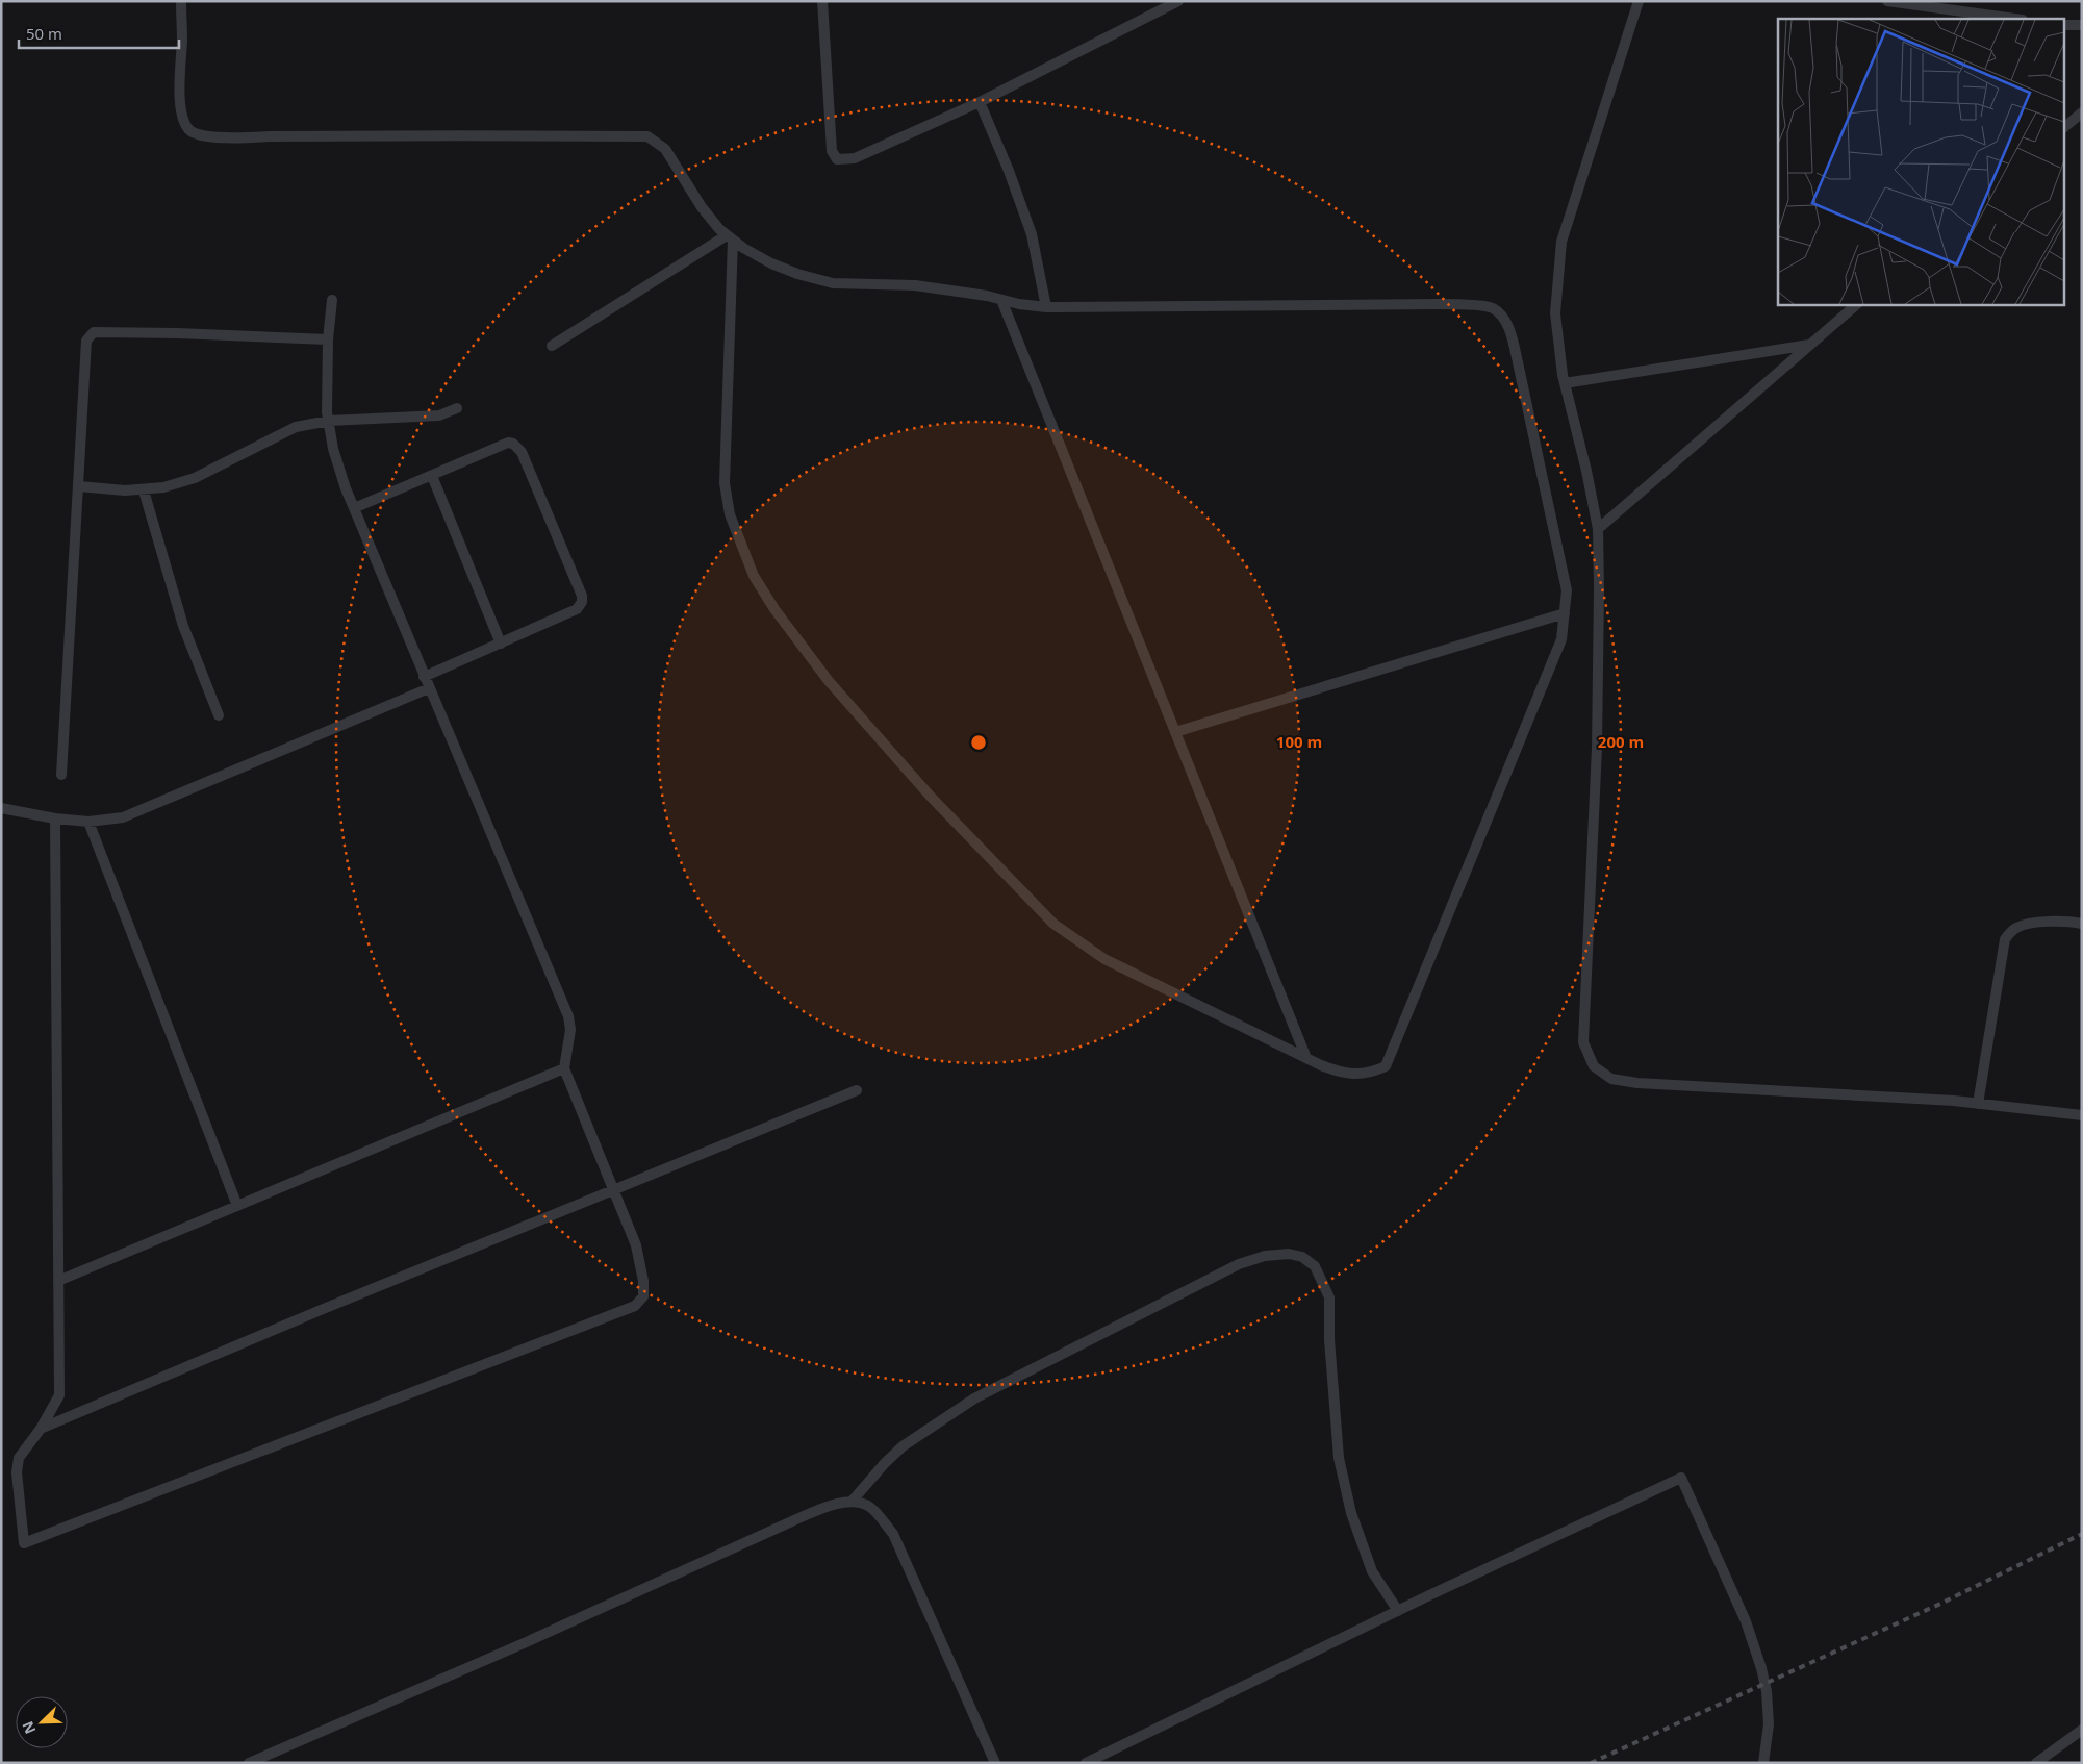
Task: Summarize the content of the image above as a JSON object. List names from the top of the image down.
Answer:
{
  "scale_bar": "50 m",
  "north": "bottom left",
  "rings": ["100 m", "200 m"]
}
